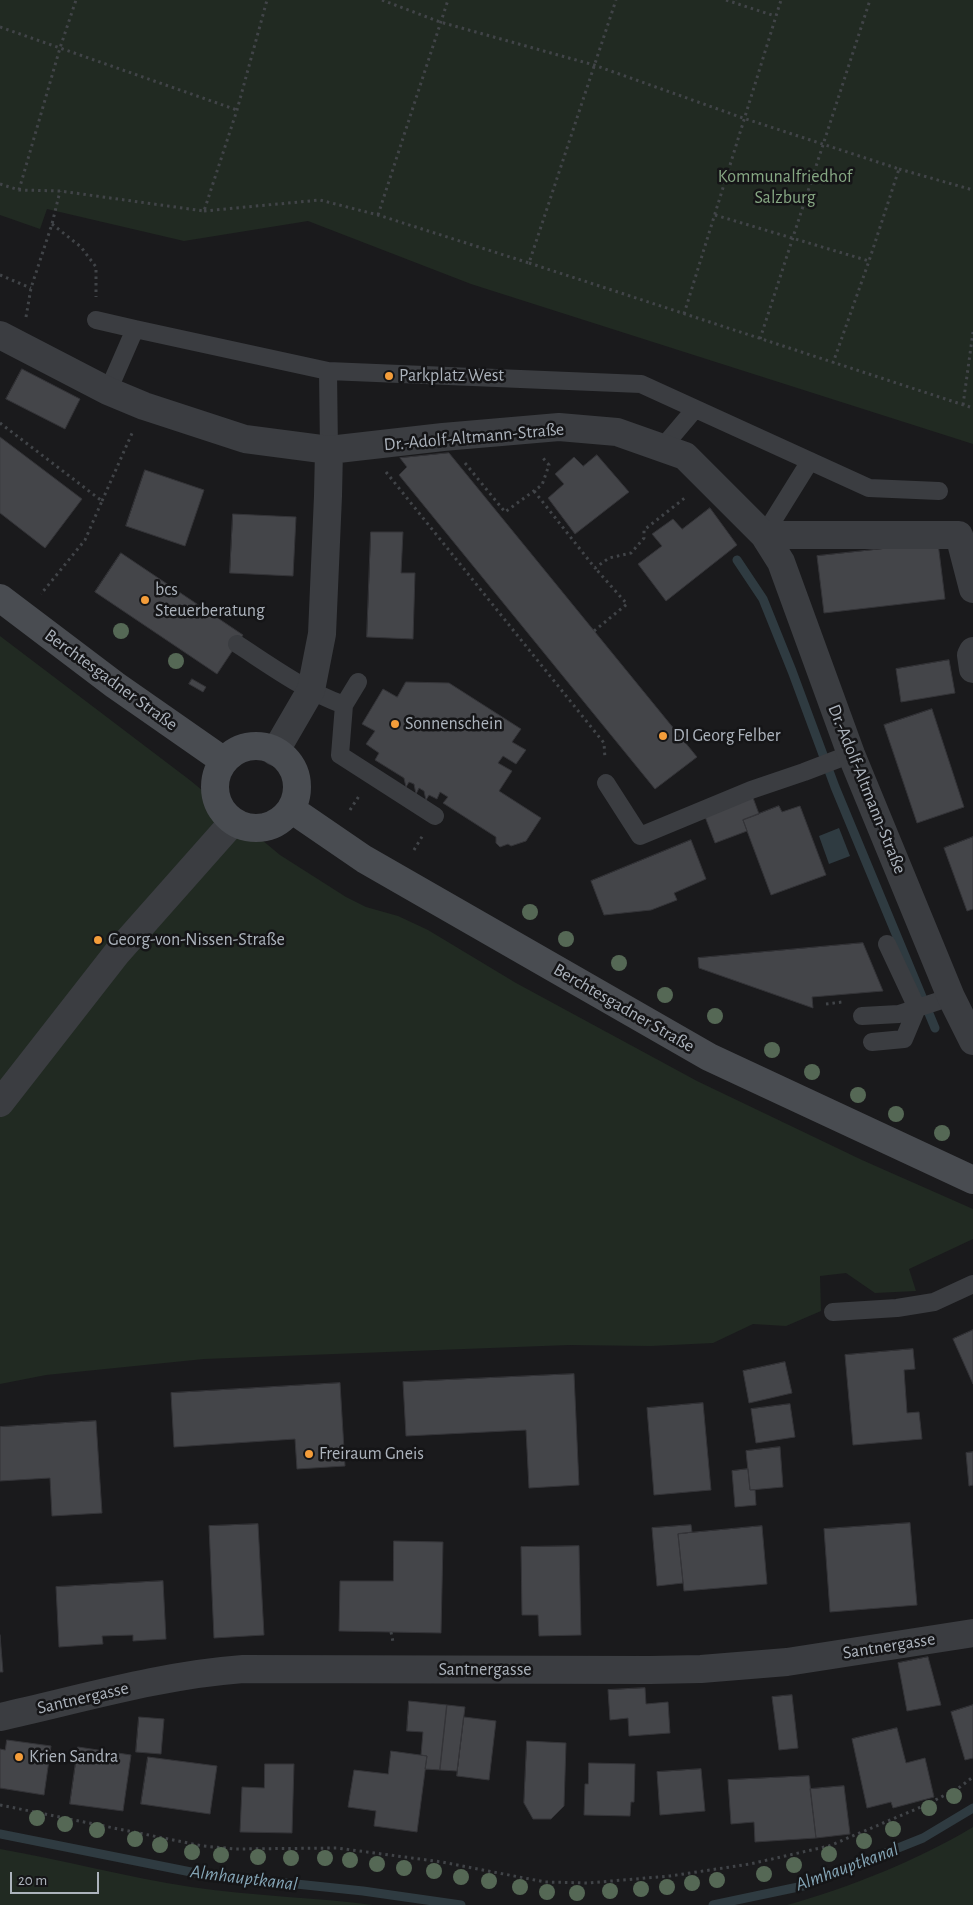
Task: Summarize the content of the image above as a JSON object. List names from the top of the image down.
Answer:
{
  "streets": {
    "main road": ["Berchtesgadner Straße"],
    "street": ["Dr.-Adolf-Altmann-Straße", "Santnergasse"]
  },
  "water": ["Almhauptkanal"],
  "parks": ["Kommunalfriedhof Salzburg"],
  "places": [
    "Parkplatz West",
    "bcs Steuerberatung",
    "Sonnenschein",
    "DI Georg Felber",
    "Georg-von-Nissen-Straße",
    "Freiraum Gneis",
    "Krien Sandra"
  ],
  "scale_bar": "20 m"
}
